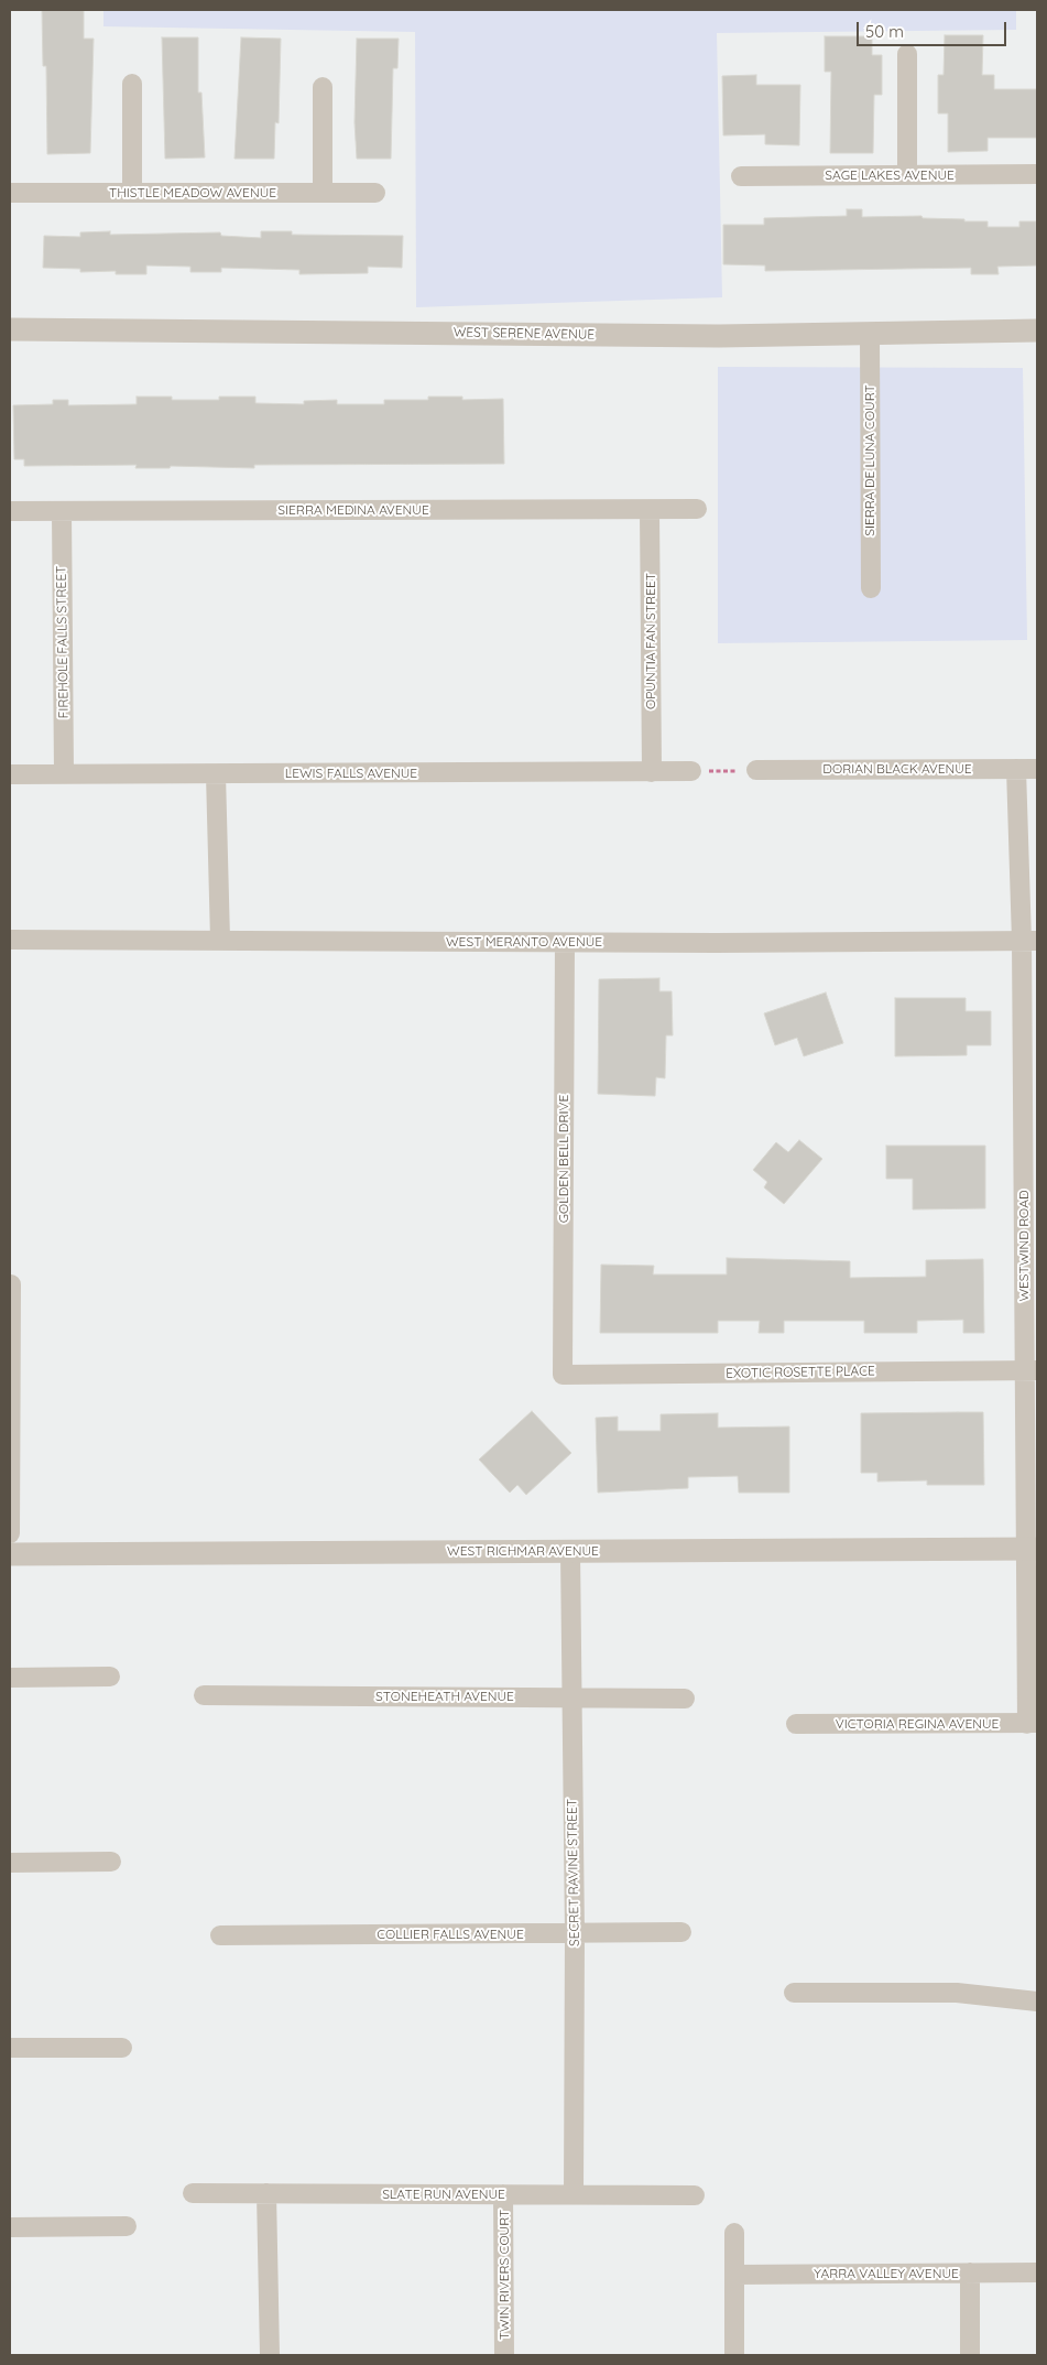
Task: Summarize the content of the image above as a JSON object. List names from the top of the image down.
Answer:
{
  "streets": {
    "street": [
      "SAGE LAKES AVENUE",
      "THISTLE MEADOW AVENUE",
      "WEST SERENE AVENUE",
      "SIERRA DE LUNA COURT",
      "SIERRA MEDINA AVENUE",
      "OPUNTIA FAN STREET",
      "FIREHOLE FALLS STREET",
      "DORIAN BLACK AVENUE",
      "LEWIS FALLS AVENUE",
      "WEST MERANTO AVENUE",
      "GOLDEN BELL DRIVE",
      "WESTWIND ROAD",
      "EXOTIC ROSETTE PLACE",
      "WEST RICHMAR AVENUE",
      "STONEHEATH AVENUE",
      "VICTORIA REGINA AVENUE",
      "SECRET RAVINE STREET",
      "COLLIER FALLS AVENUE",
      "SLATE RUN AVENUE",
      "YARRA VALLEY AVENUE",
      "TWIN RIVERS COURT"
    ]
  },
  "crossings": [
    ["WEST SERENE AVENUE", "SIERRA DE LUNA COURT"],
    ["SIERRA MEDINA AVENUE", "OPUNTIA FAN STREET"],
    ["SIERRA MEDINA AVENUE", "FIREHOLE FALLS STREET"],
    ["OPUNTIA FAN STREET", "LEWIS FALLS AVENUE"],
    ["FIREHOLE FALLS STREET", "LEWIS FALLS AVENUE"],
    ["DORIAN BLACK AVENUE", "WESTWIND ROAD"],
    ["WEST MERANTO AVENUE", "GOLDEN BELL DRIVE"],
    ["WEST MERANTO AVENUE", "WESTWIND ROAD"],
    ["GOLDEN BELL DRIVE", "EXOTIC ROSETTE PLACE"],
    ["WESTWIND ROAD", "EXOTIC ROSETTE PLACE"],
    ["WESTWIND ROAD", "WEST RICHMAR AVENUE"],
    ["WESTWIND ROAD", "VICTORIA REGINA AVENUE"],
    ["WEST RICHMAR AVENUE", "SECRET RAVINE STREET"],
    ["STONEHEATH AVENUE", "SECRET RAVINE STREET"],
    ["SECRET RAVINE STREET", "COLLIER FALLS AVENUE"],
    ["SECRET RAVINE STREET", "SLATE RUN AVENUE"],
    ["SLATE RUN AVENUE", "TWIN RIVERS COURT"]
  ],
  "scale_bar": "50 m"
}
